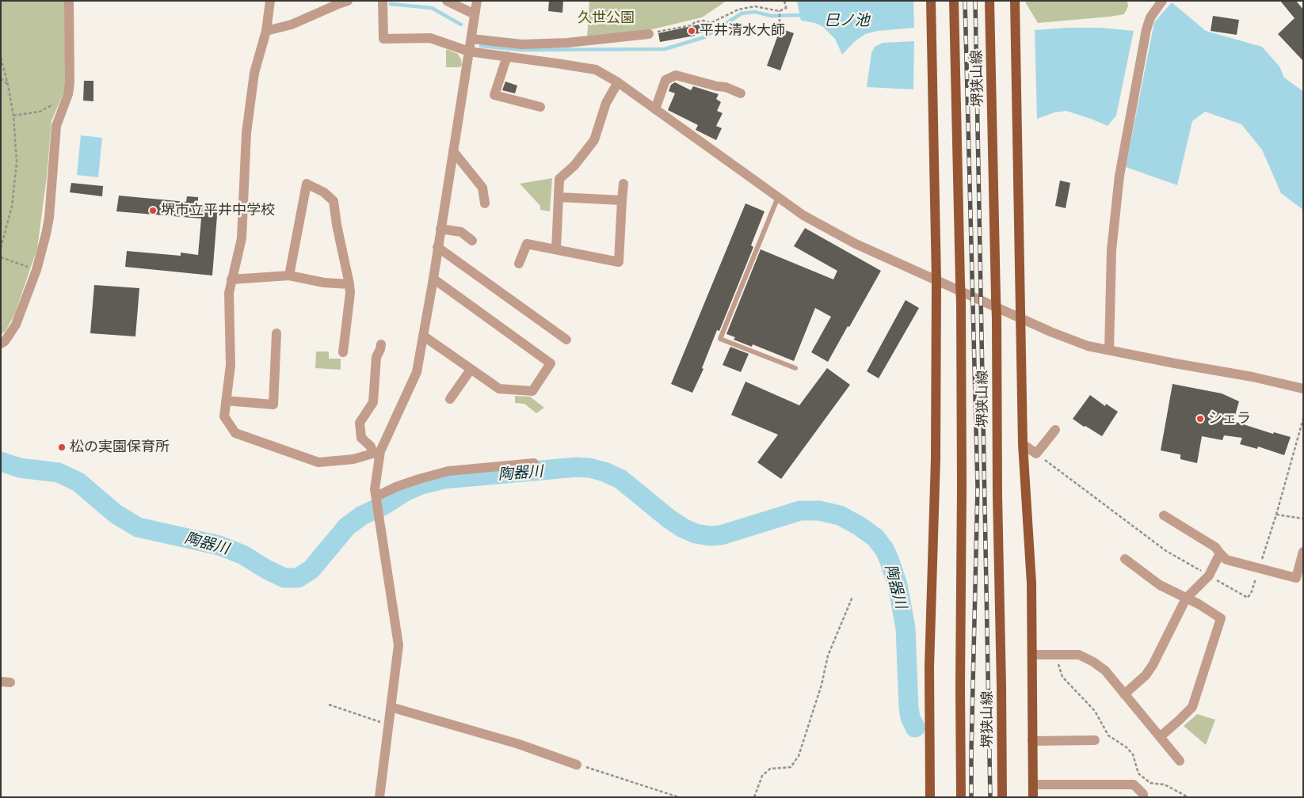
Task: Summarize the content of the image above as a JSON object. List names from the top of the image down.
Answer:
{
  "streets": {
    "main road": ["堺狭山線"]
  },
  "water": ["巳ノ池", "陶器川"],
  "parks": ["久世公園"],
  "places": [
    "平井清水大師",
    "堺市立平井中学校",
    "シェラ",
    "松の実園保育所"
  ]
}
